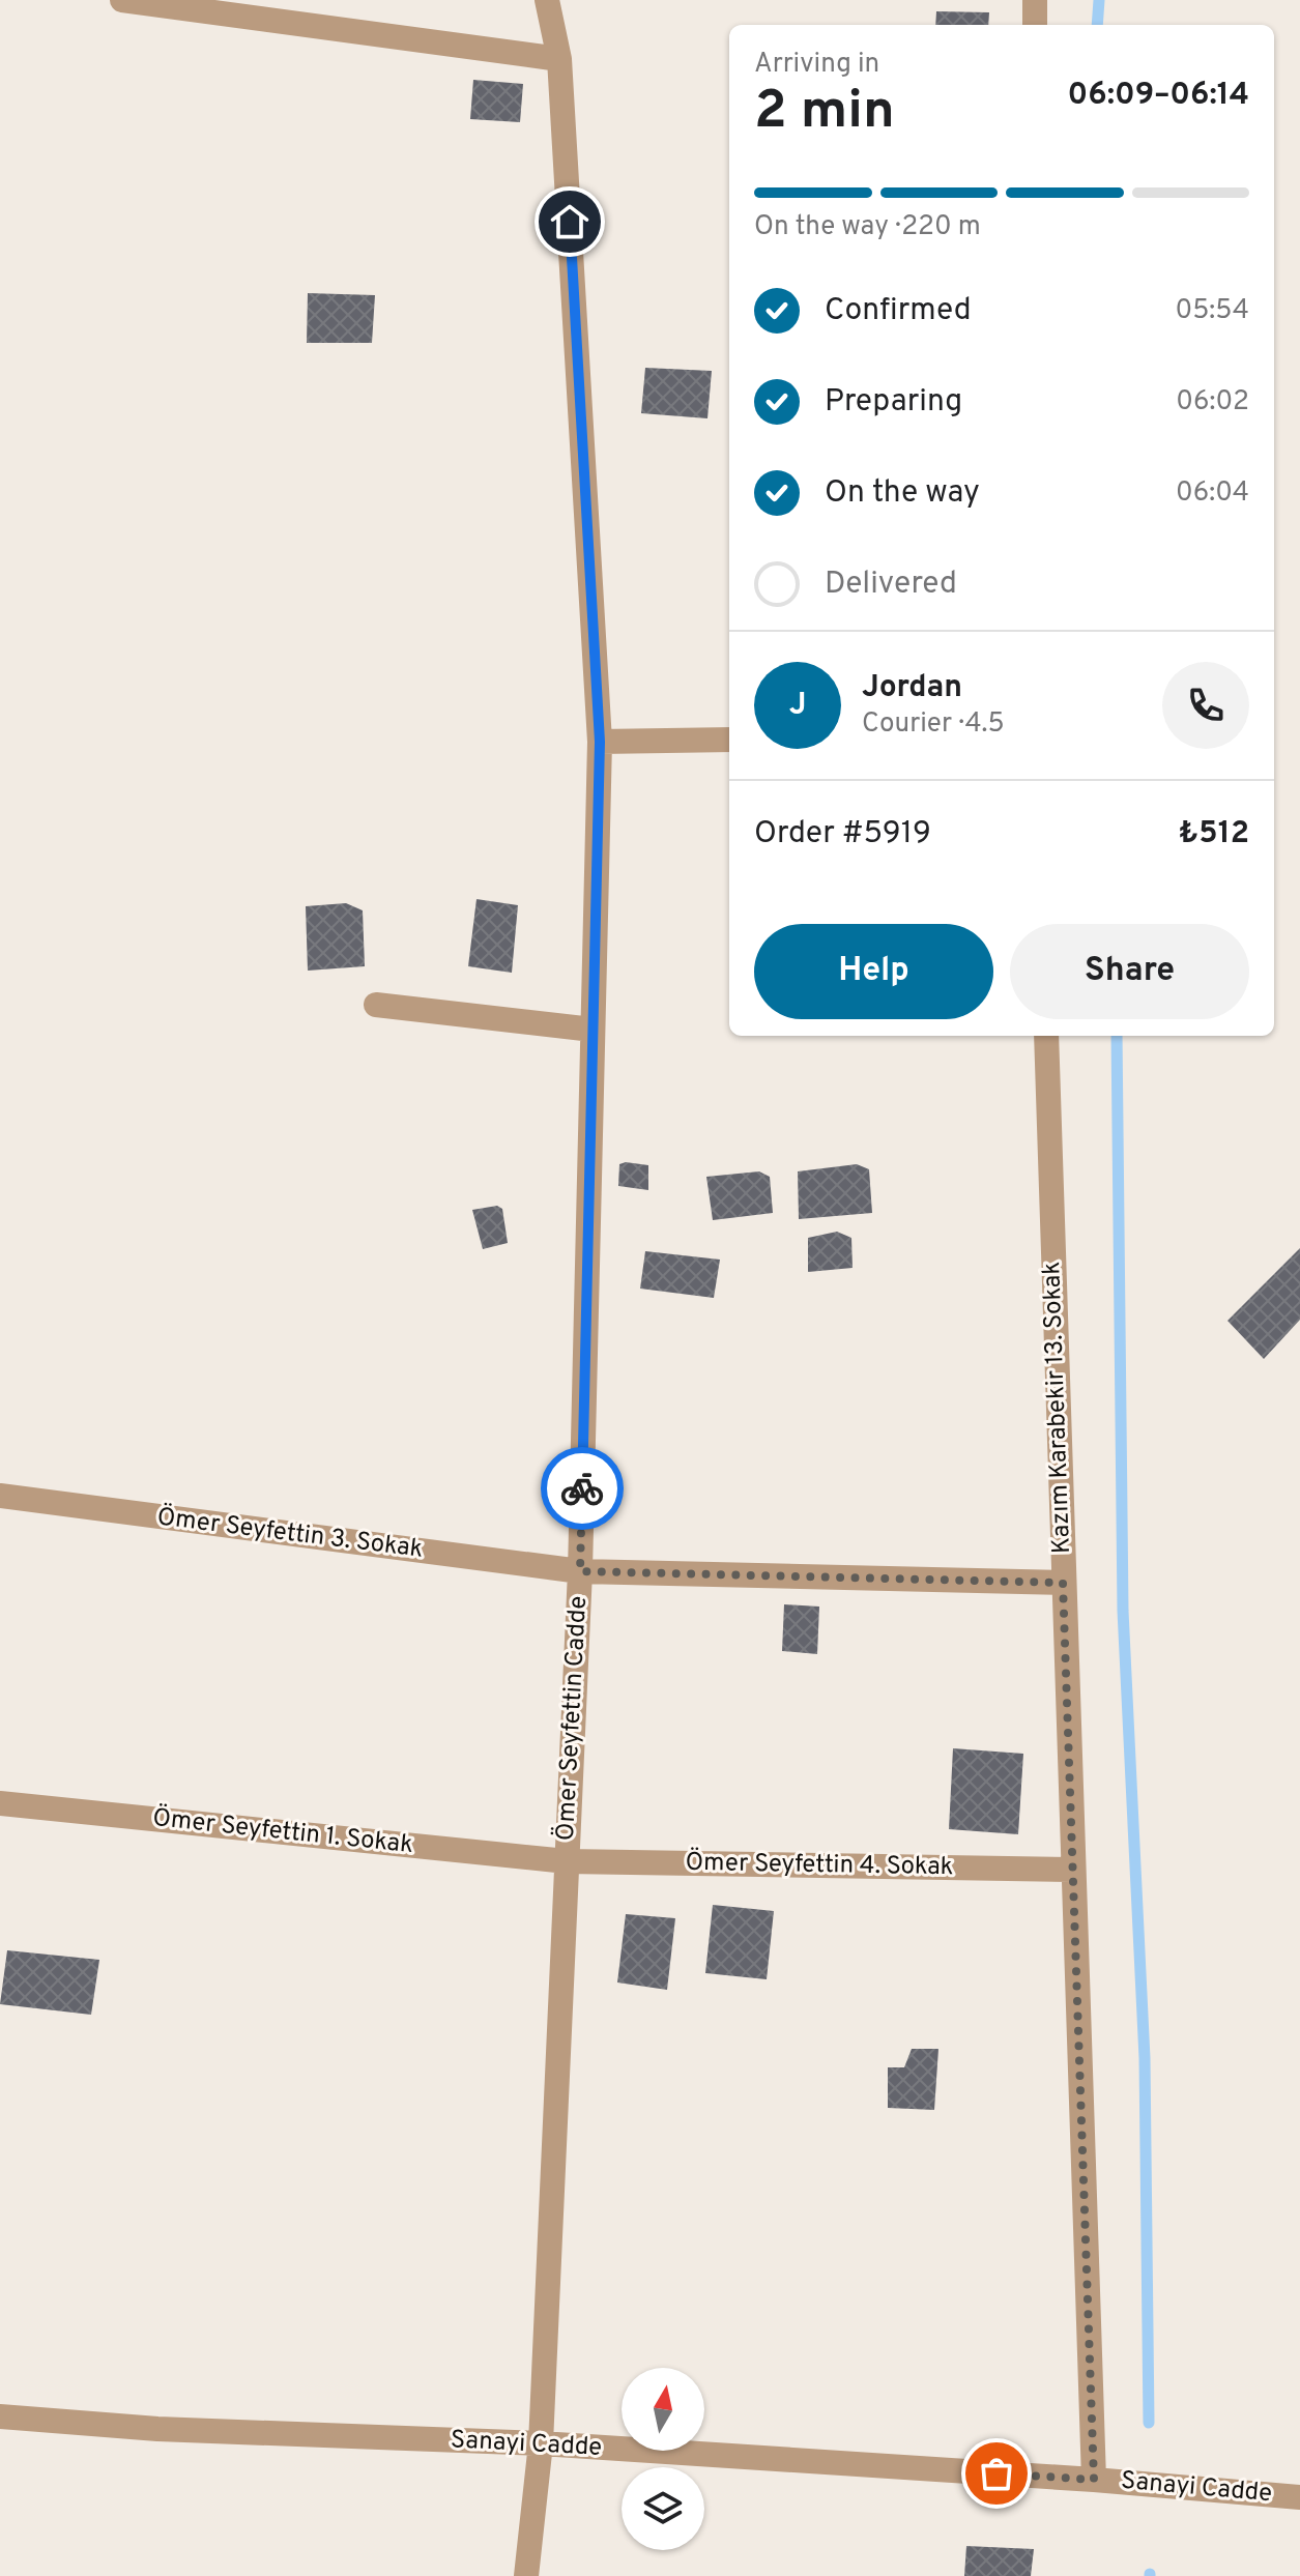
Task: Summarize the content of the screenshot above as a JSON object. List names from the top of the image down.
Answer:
{
  "streets": {
    "street": [
      "Kazım Karabekir 13. Sokak",
      "Ömer Seyfettin 3. Sokak",
      "Ömer Seyfettin Cadde",
      "Ömer Seyfettin 1. Sokak",
      "Ömer Seyfettin 4. Sokak",
      "Sanayi Cadde"
    ]
  },
  "crossings": [
    ["Kazım Karabekir 13. Sokak", "Ömer Seyfettin 3. Sokak"],
    ["Kazım Karabekir 13. Sokak", "Ömer Seyfettin 4. Sokak"],
    ["Kazım Karabekir 13. Sokak", "Sanayi Cadde"],
    ["Ömer Seyfettin 3. Sokak", "Ömer Seyfettin Cadde"],
    ["Ömer Seyfettin Cadde", "Ömer Seyfettin 1. Sokak"],
    ["Ömer Seyfettin Cadde", "Ömer Seyfettin 4. Sokak"],
    ["Ömer Seyfettin Cadde", "Sanayi Cadde"],
    ["Ömer Seyfettin 1. Sokak", "Ömer Seyfettin 4. Sokak"]
  ],
  "north": "top",
  "page": {
    "heading": ["2 min", "Arriving in", "06:09–06:14"],
    "panel": [
      "Jordan",
      "Courier · 4.5",
      "Order #5919",
      "₺512"
    ],
    "bar": "On the way · 220 m",
    "list": [
      ["Confirmed", "05:54"],
      ["Preparing", "06:02"],
      ["On the way", "06:04"],
      "Delivered"
    ],
    "round": "J",
    "buttons": ["Help", "Share"]
  }
}
